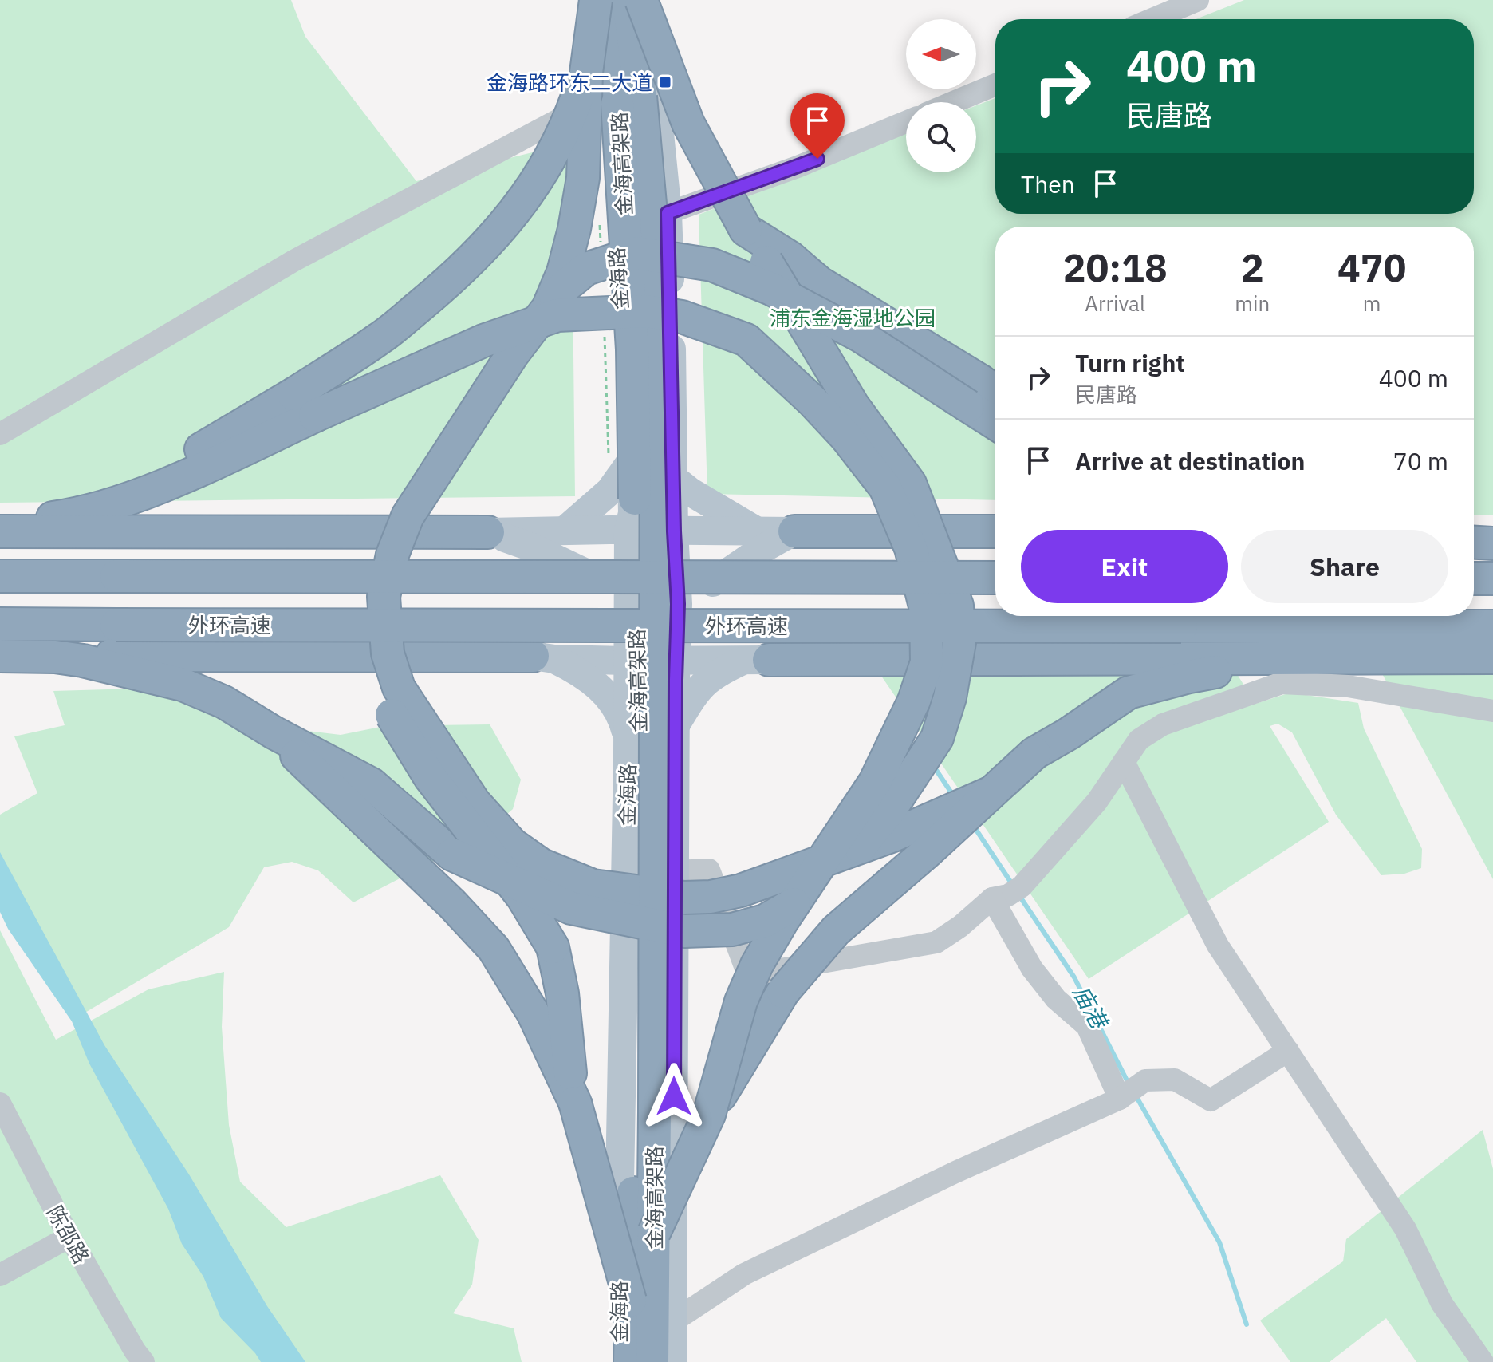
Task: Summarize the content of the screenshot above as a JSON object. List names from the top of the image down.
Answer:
{
  "streets": {
    "highway": ["金海高架路", "外环高速"],
    "main road": ["金海路"],
    "street": ["陈邵路"]
  },
  "water": ["庙港"],
  "parks": ["浦东金海湿地公园"],
  "places": {
    "transit": ["金海路环东二大道"]
  },
  "north": "left",
  "page": {
    "turn": ["400 m", "民唐路"],
    "then": "Then",
    "eta": [
      "20:18",
      "Arrival",
      "2",
      "min",
      "470",
      "m"
    ],
    "list": [
      {
        "name": "Turn right",
        "note": "民唐路",
        "value": "400 m"
      },
      {
        "name": "Arrive at destination",
        "value": "70 m"
      }
    ],
    "buttons": ["Exit", "Share"]
  }
}
